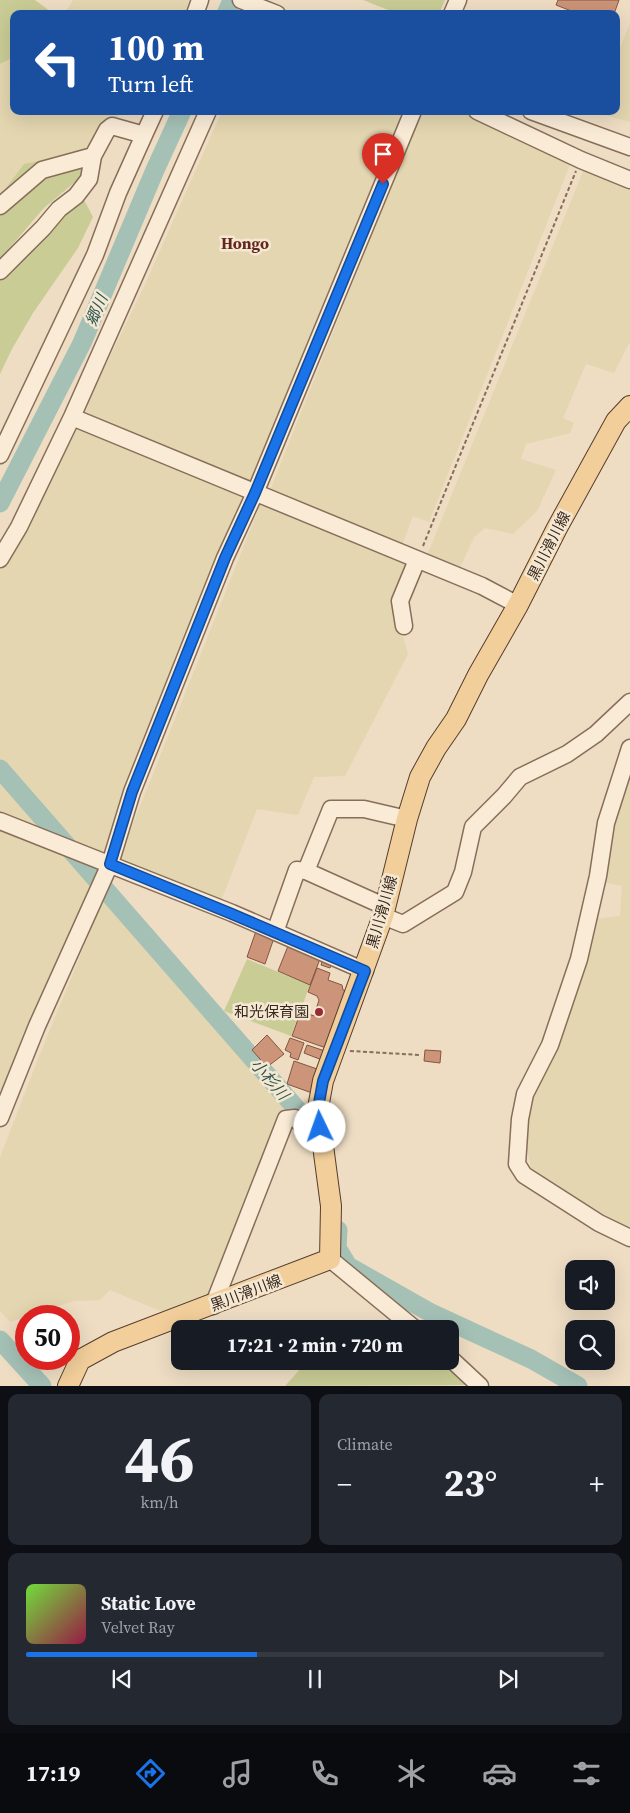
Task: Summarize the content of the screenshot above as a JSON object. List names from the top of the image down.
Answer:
{
  "streets": {
    "main road": ["黒川滑川線"]
  },
  "districts": ["Hongo"],
  "water": ["郷川", "小杉川"],
  "places": ["和光保育園"],
  "page": {
    "turn": ["100 m", "Turn left"],
    "limit": "50",
    "trip": "17:21 · 2 min · 720 m",
    "tile": [
      ["46", "km/h"],
      "Climate"
    ],
    "heat": ["−", "23°", "+"],
    "song": ["Static Love", "Velvet Ray"],
    "tabs": "17:19"
  }
}
